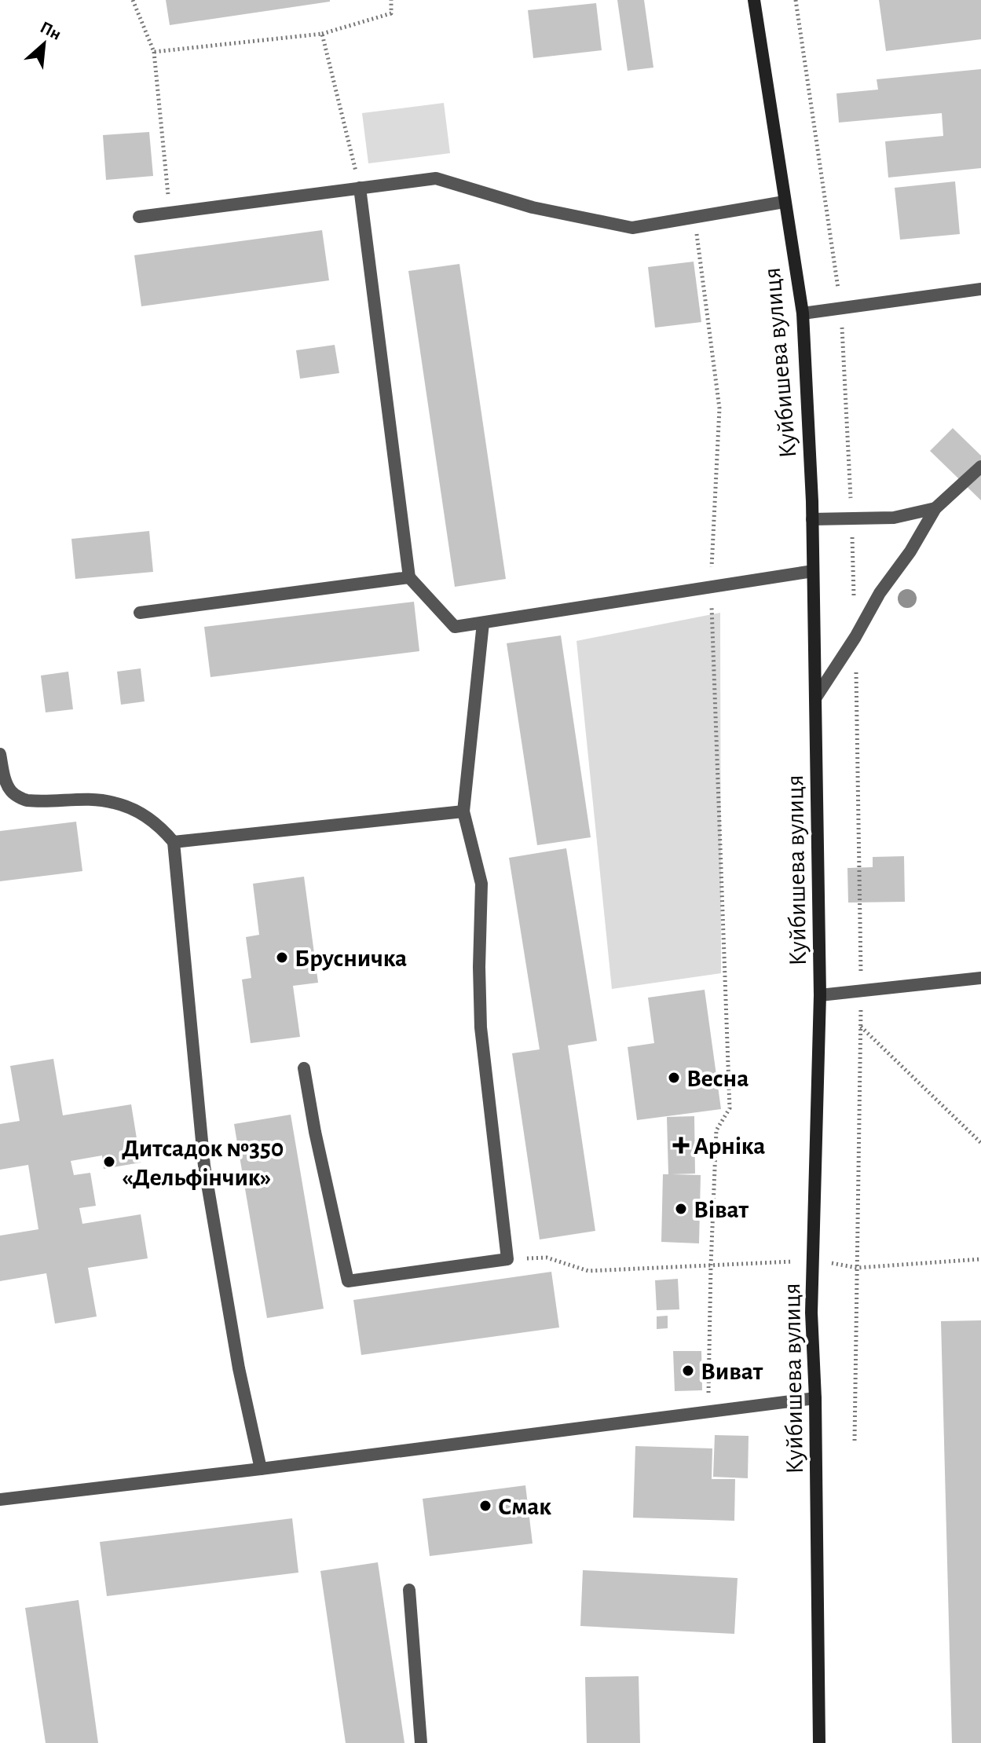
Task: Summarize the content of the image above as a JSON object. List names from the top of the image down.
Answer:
{
  "streets": {
    "main road": ["Куйбишева вулиця"]
  },
  "places": {
    "other": [
      "Брусничка",
      "Весна",
      "Дитсадок №350 «Дельфінчик»",
      "Віват",
      "Виват",
      "Смак"
    ],
    "health": ["Арніка"]
  },
  "north": "top right"
}
